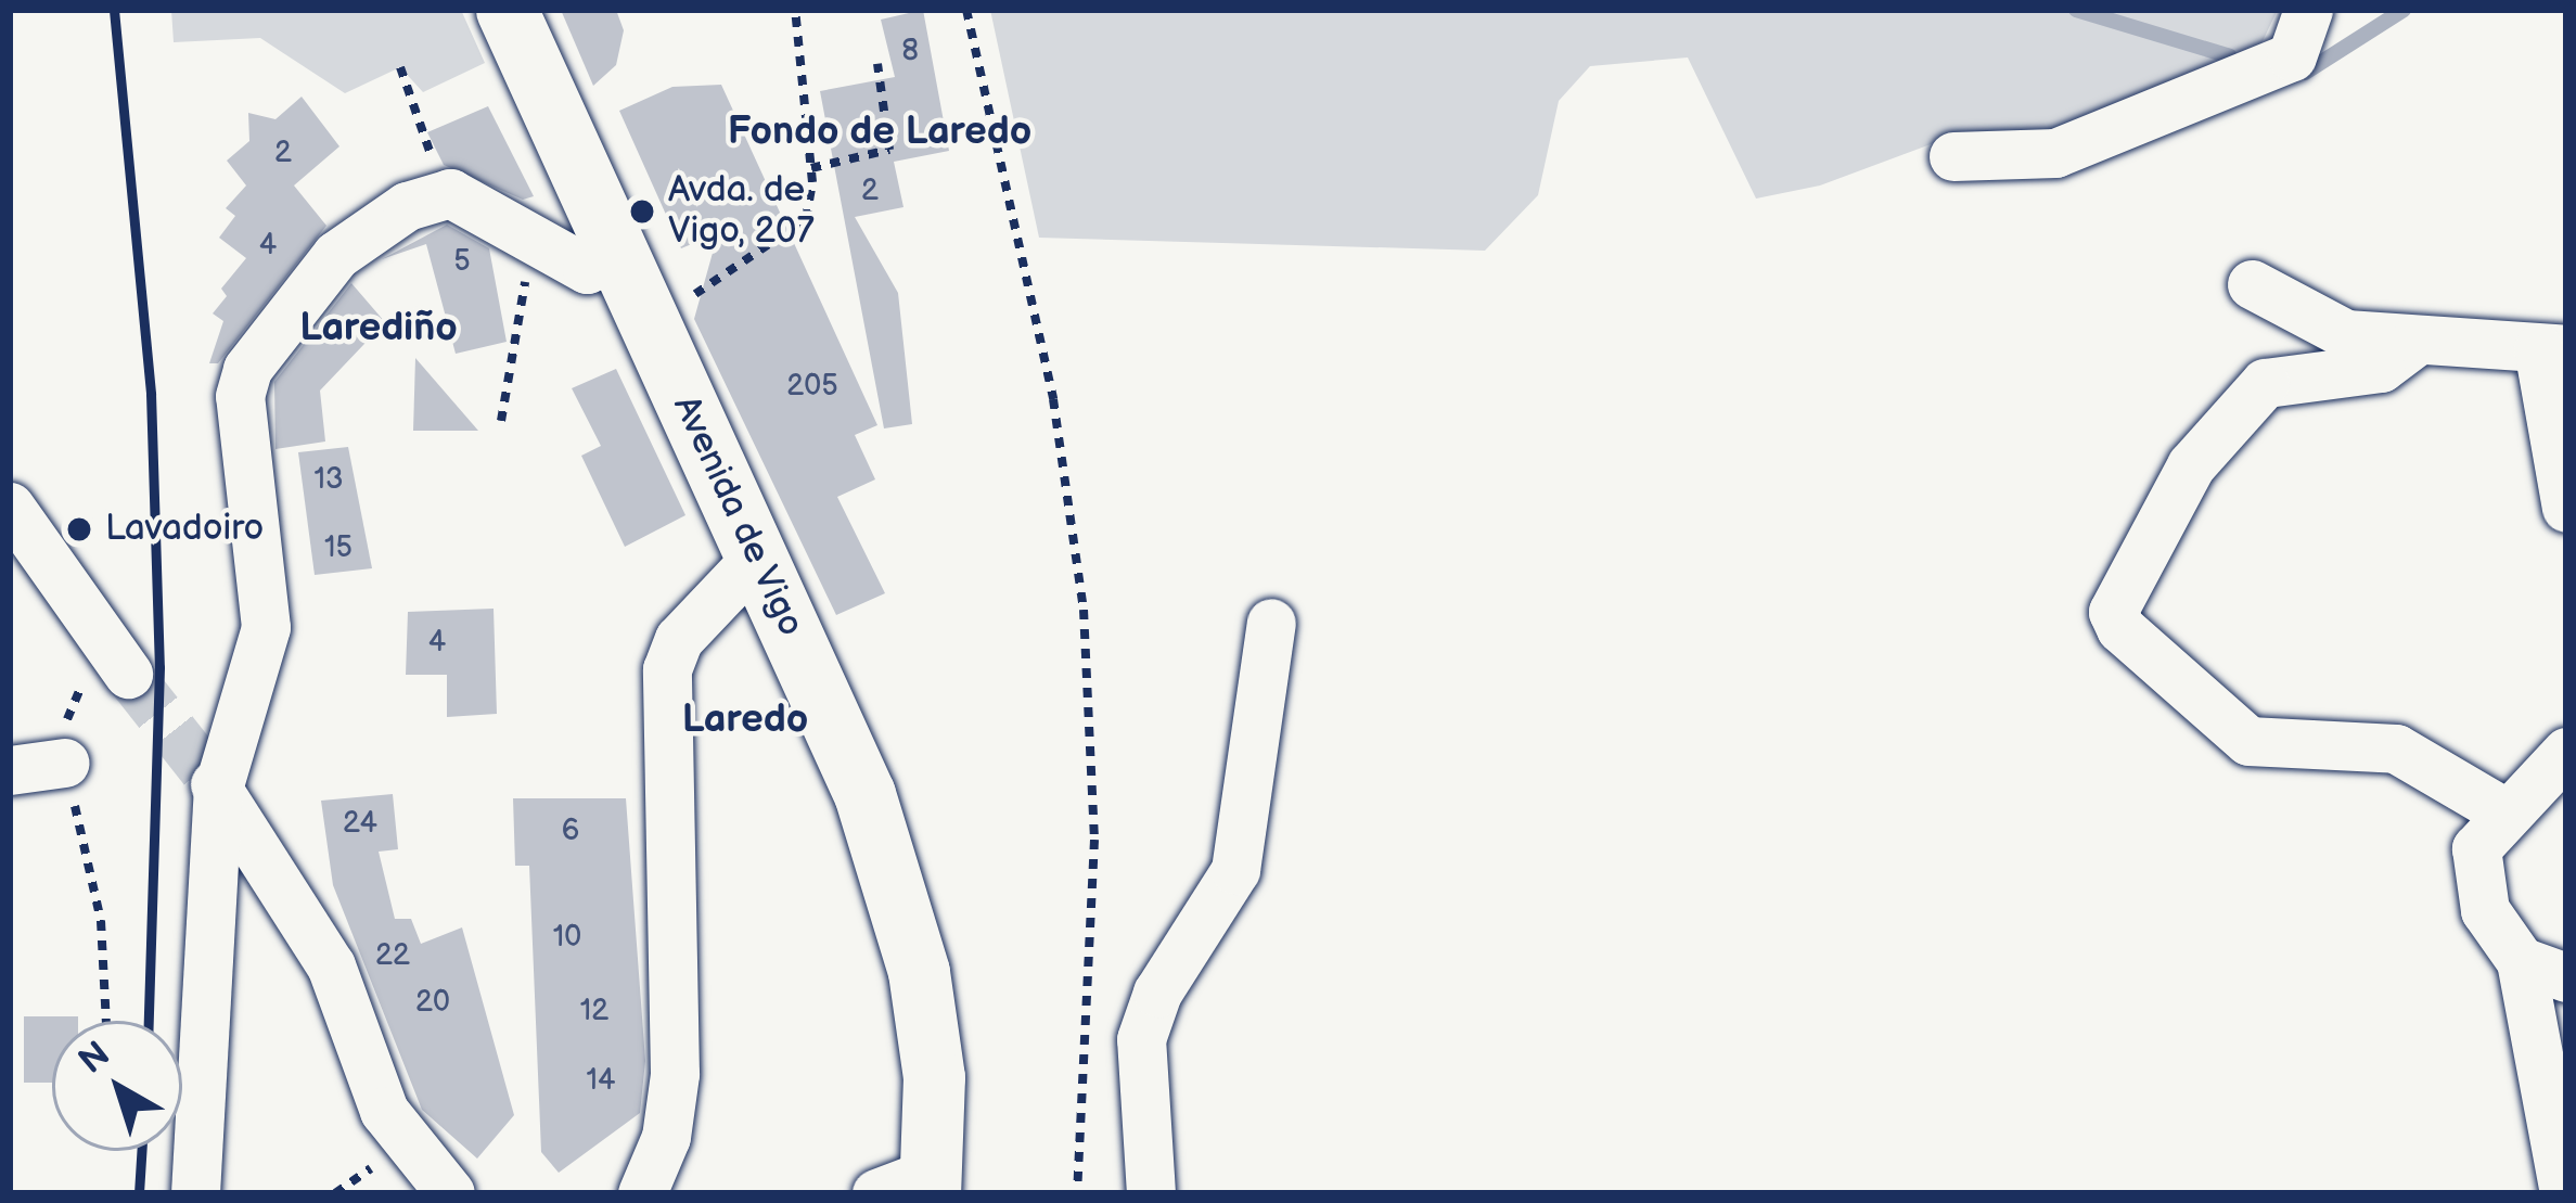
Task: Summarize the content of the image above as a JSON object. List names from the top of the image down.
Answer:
{
  "streets": {
    "main road": ["Avenida de Vigo"]
  },
  "districts": ["Fondo de Laredo", "Larediño", "Laredo"],
  "places": ["Avda. de Vigo, 207", "Lavadoiro"],
  "house_numbers": [
    "8",
    "2",
    "2",
    "4",
    "5",
    "205",
    "13",
    "15",
    "4",
    "24",
    "6",
    "10",
    "22",
    "20",
    "12",
    "14"
  ],
  "north": "top left"
}
